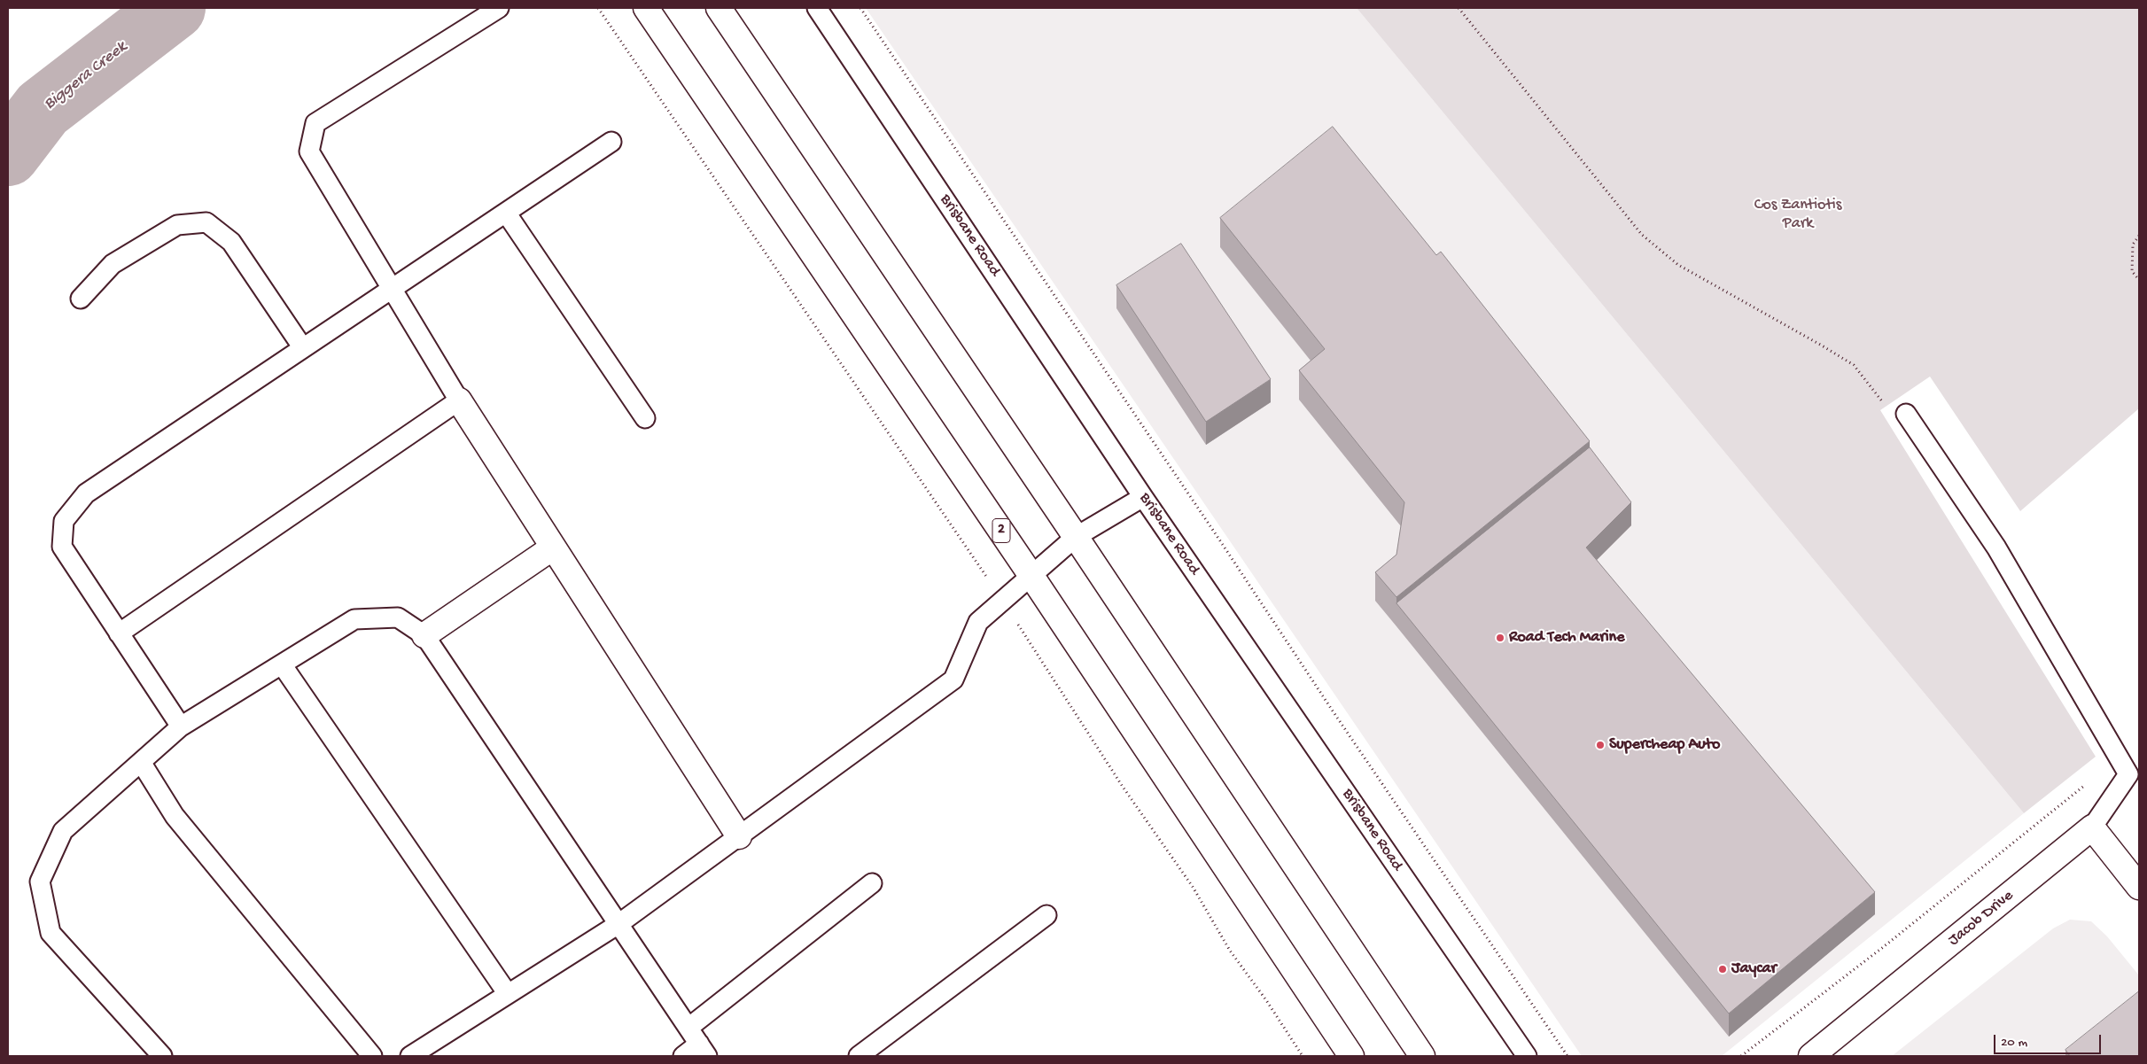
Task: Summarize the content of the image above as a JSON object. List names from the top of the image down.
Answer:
{
  "streets": {
    "main road": ["2", "Jacob Drive"],
    "lane": ["Brisbane Road"]
  },
  "water": ["Biggera Creek"],
  "parks": ["Cos Zantiotis Park"],
  "places": ["Road Tech Marine", "Supercheap Auto", "Jaycar"],
  "scale_bar": "20 m"
}
